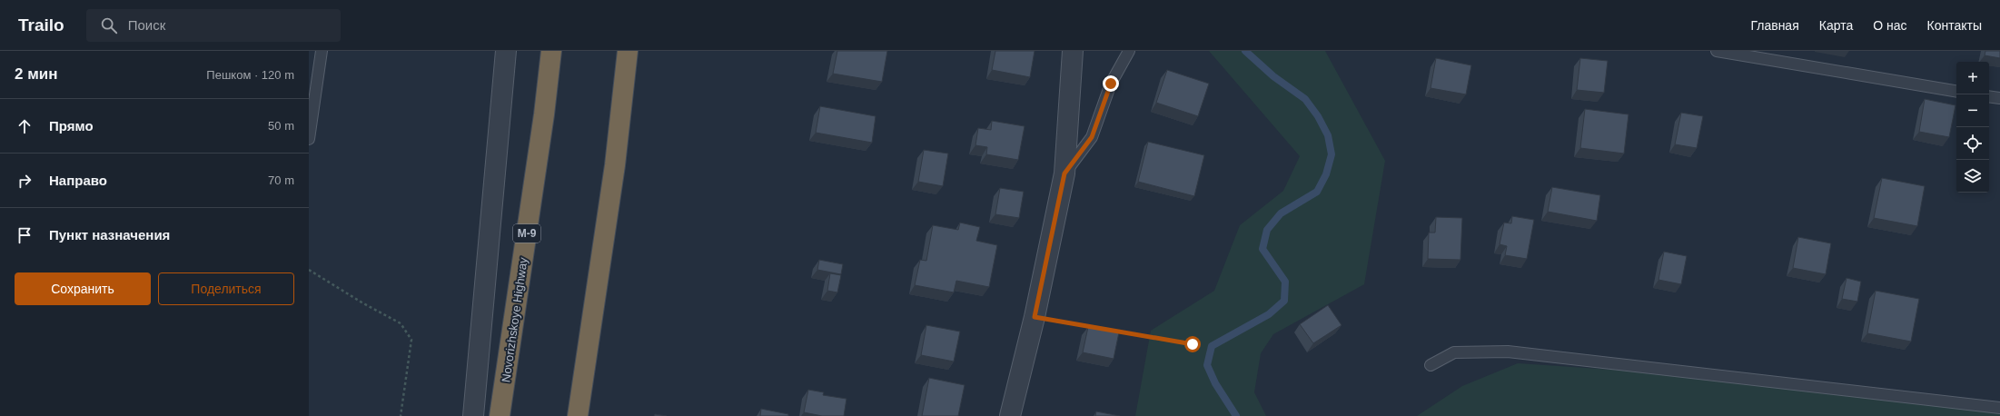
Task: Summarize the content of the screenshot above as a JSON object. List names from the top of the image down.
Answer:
{
  "streets": {
    "highway": ["М-9", "Novorizhskoye Highway"]
  },
  "page": {
    "header": "Trailo",
    "search": "Поиск",
    "nav": [
      "Главная",
      "Карта",
      "О нас",
      "Контакты"
    ],
    "heading": ["2 мин", "Пешком · 120 m"],
    "map_buttons": ["+", "−"],
    "list": [
      ["Прямо", "50 m"],
      ["Направо", "70 m"],
      "Пункт назначения"
    ],
    "buttons": ["Сохранить", "Поделиться"]
  }
}
